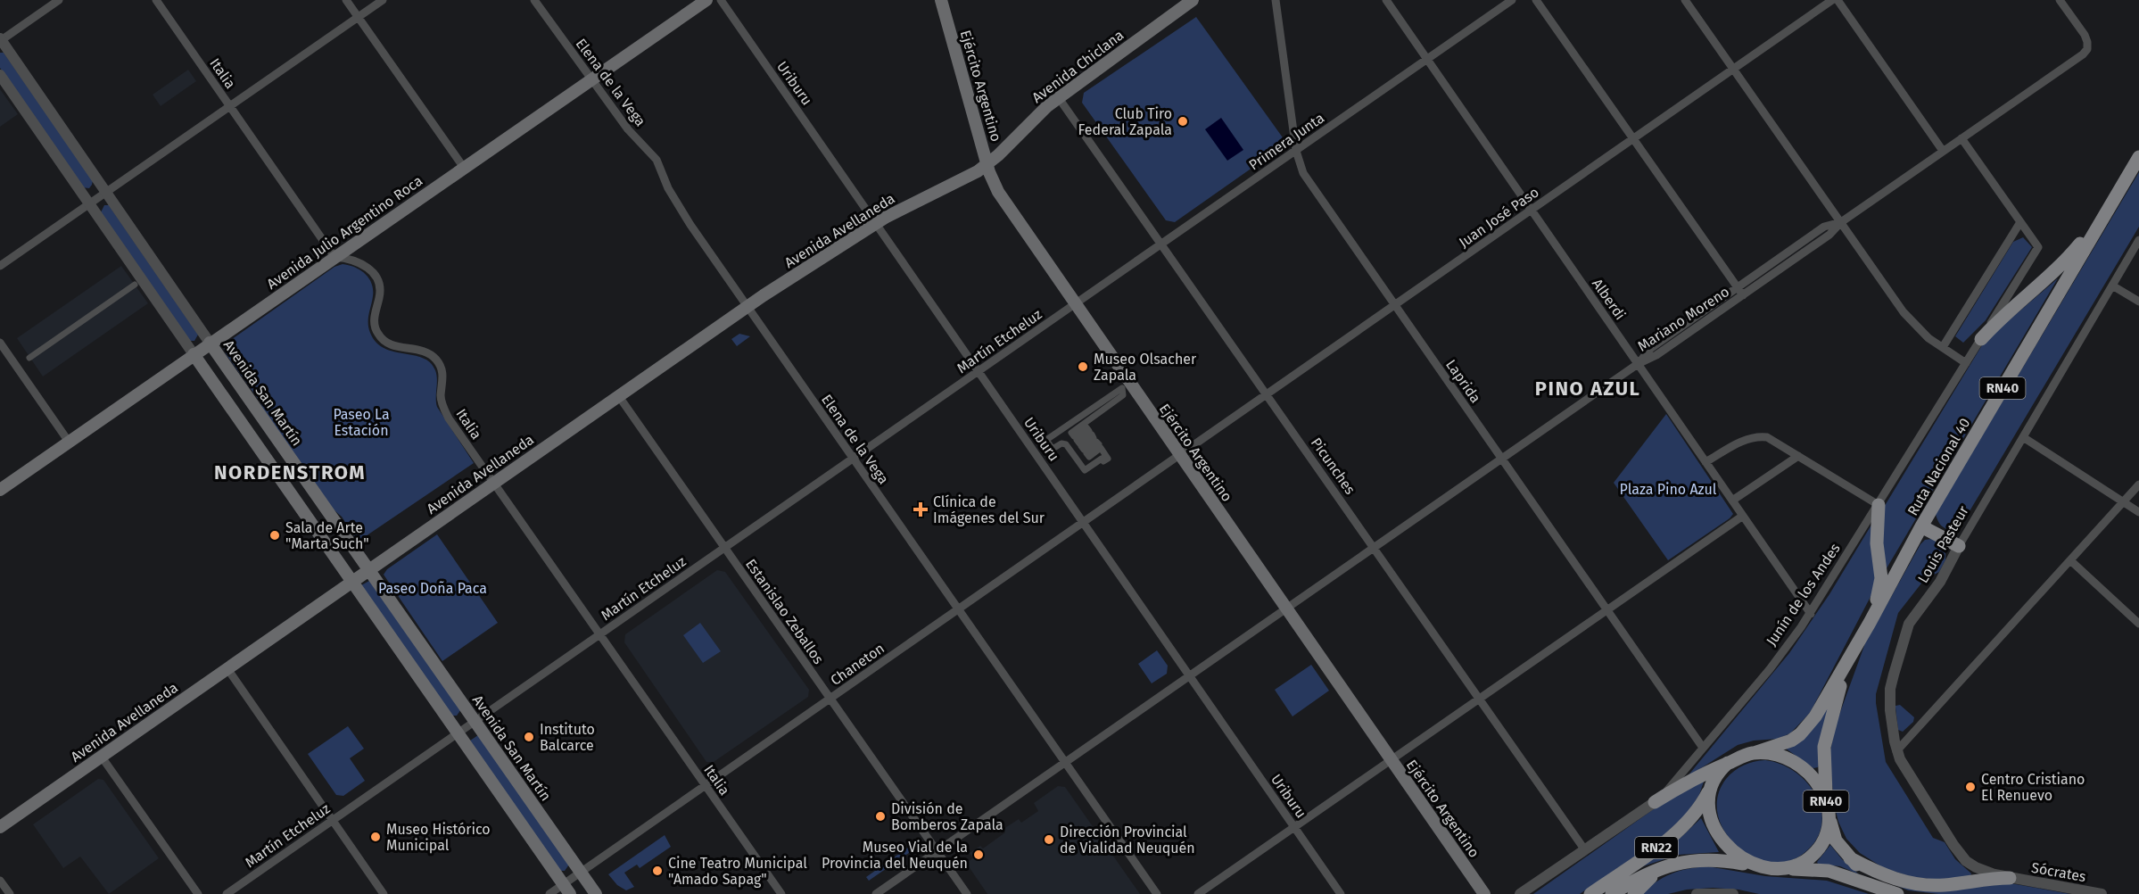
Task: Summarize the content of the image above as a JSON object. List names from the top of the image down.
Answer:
{
  "streets": {
    "main road": [
      "Avenida Chiclana",
      "Ejército Argentino",
      "Avenida Avellaneda",
      "Avenida Julio Argentino Roca",
      "RN40",
      "Avenida San Martín",
      "Ruta Nacional 40",
      "RN22"
    ],
    "street": [
      "Italia",
      "Elena de la Vega",
      "Uriburu",
      "Primera Junta",
      "Juan José Paso",
      "Alberdi",
      "Mariano Moreno",
      "Martín Etcheluz",
      "Laprida",
      "Picunches",
      "Louis Pasteur",
      "Junín de los Andes",
      "Estanislao Zeballos",
      "Chaneton",
      "Sócrates"
    ]
  },
  "crossings": [
    ["Avenida Chiclana", "Ejército Argentino"],
    ["Avenida Chiclana", "Avenida Avellaneda"],
    ["Avenida Chiclana", "Picunches"],
    ["Italia", "Avenida Avellaneda"],
    ["Italia", "Avenida Julio Argentino Roca"],
    ["Italia", "Martín Etcheluz"],
    ["Italia", "Chaneton"],
    ["Elena de la Vega", "Avenida Avellaneda"],
    ["Elena de la Vega", "Avenida Julio Argentino Roca"],
    ["Elena de la Vega", "Mariano Moreno"],
    ["Elena de la Vega", "Martín Etcheluz"],
    ["Elena de la Vega", "Chaneton"],
    ["Uriburu", "Avenida Avellaneda"],
    ["Uriburu", "Mariano Moreno"],
    ["Uriburu", "Martín Etcheluz"],
    ["Uriburu", "Chaneton"],
    ["Ejército Argentino", "Primera Junta"],
    ["Ejército Argentino", "Juan José Paso"],
    ["Ejército Argentino", "Avenida Avellaneda"],
    ["Ejército Argentino", "Mariano Moreno"],
    ["Ejército Argentino", "Martín Etcheluz"],
    ["Ejército Argentino", "Chaneton"],
    ["Primera Junta", "Alberdi"],
    ["Primera Junta", "Martín Etcheluz"],
    ["Primera Junta", "Laprida"],
    ["Primera Junta", "Picunches"],
    ["Juan José Paso", "Alberdi"],
    ["Juan José Paso", "Laprida"],
    ["Juan José Paso", "Picunches"],
    ["Juan José Paso", "Chaneton"],
    ["Avenida Avellaneda", "Avenida San Martín"],
    ["Avenida Avellaneda", "Estanislao Zeballos"],
    ["Avenida Julio Argentino Roca", "Avenida San Martín"],
    ["Alberdi", "Mariano Moreno"],
    ["Alberdi", "Junín de los Andes"],
    ["Mariano Moreno", "Laprida"],
    ["Mariano Moreno", "Picunches"],
    ["Mariano Moreno", "Estanislao Zeballos"],
    ["Martín Etcheluz", "Avenida San Martín"],
    ["Martín Etcheluz", "Estanislao Zeballos"],
    ["Laprida", "Junín de los Andes"],
    ["RN40", "Ruta Nacional 40"],
    ["RN40", "RN22"],
    ["Avenida San Martín", "Chaneton"],
    ["Picunches", "Junín de los Andes"],
    ["Ruta Nacional 40", "RN22"],
    ["Louis Pasteur", "Sócrates"],
    ["Estanislao Zeballos", "Chaneton"]
  ],
  "districts": ["PINO AZUL", "NORDENSTROM"],
  "parks": ["Paseo La Estación", "Plaza Pino Azul", "Paseo Doña Paca"],
  "places": {
    "other": [
      "Club Tiro Federal Zapala",
      "Museo Olsacher Zapala",
      "Sala de Arte \"Marta Such\"",
      "Instituto Balcarce",
      "Centro Cristiano El Renuevo",
      "División de Bomberos Zapala",
      "Museo Histórico Municipal",
      "Dirección Provincial de Vialidad Neuquén",
      "Museo Vial de la Provincia del Neuquén",
      "Cine Teatro Municipal \"Amado Sapag\""
    ],
    "health": ["Clínica de Imágenes del Sur"]
  }
}
